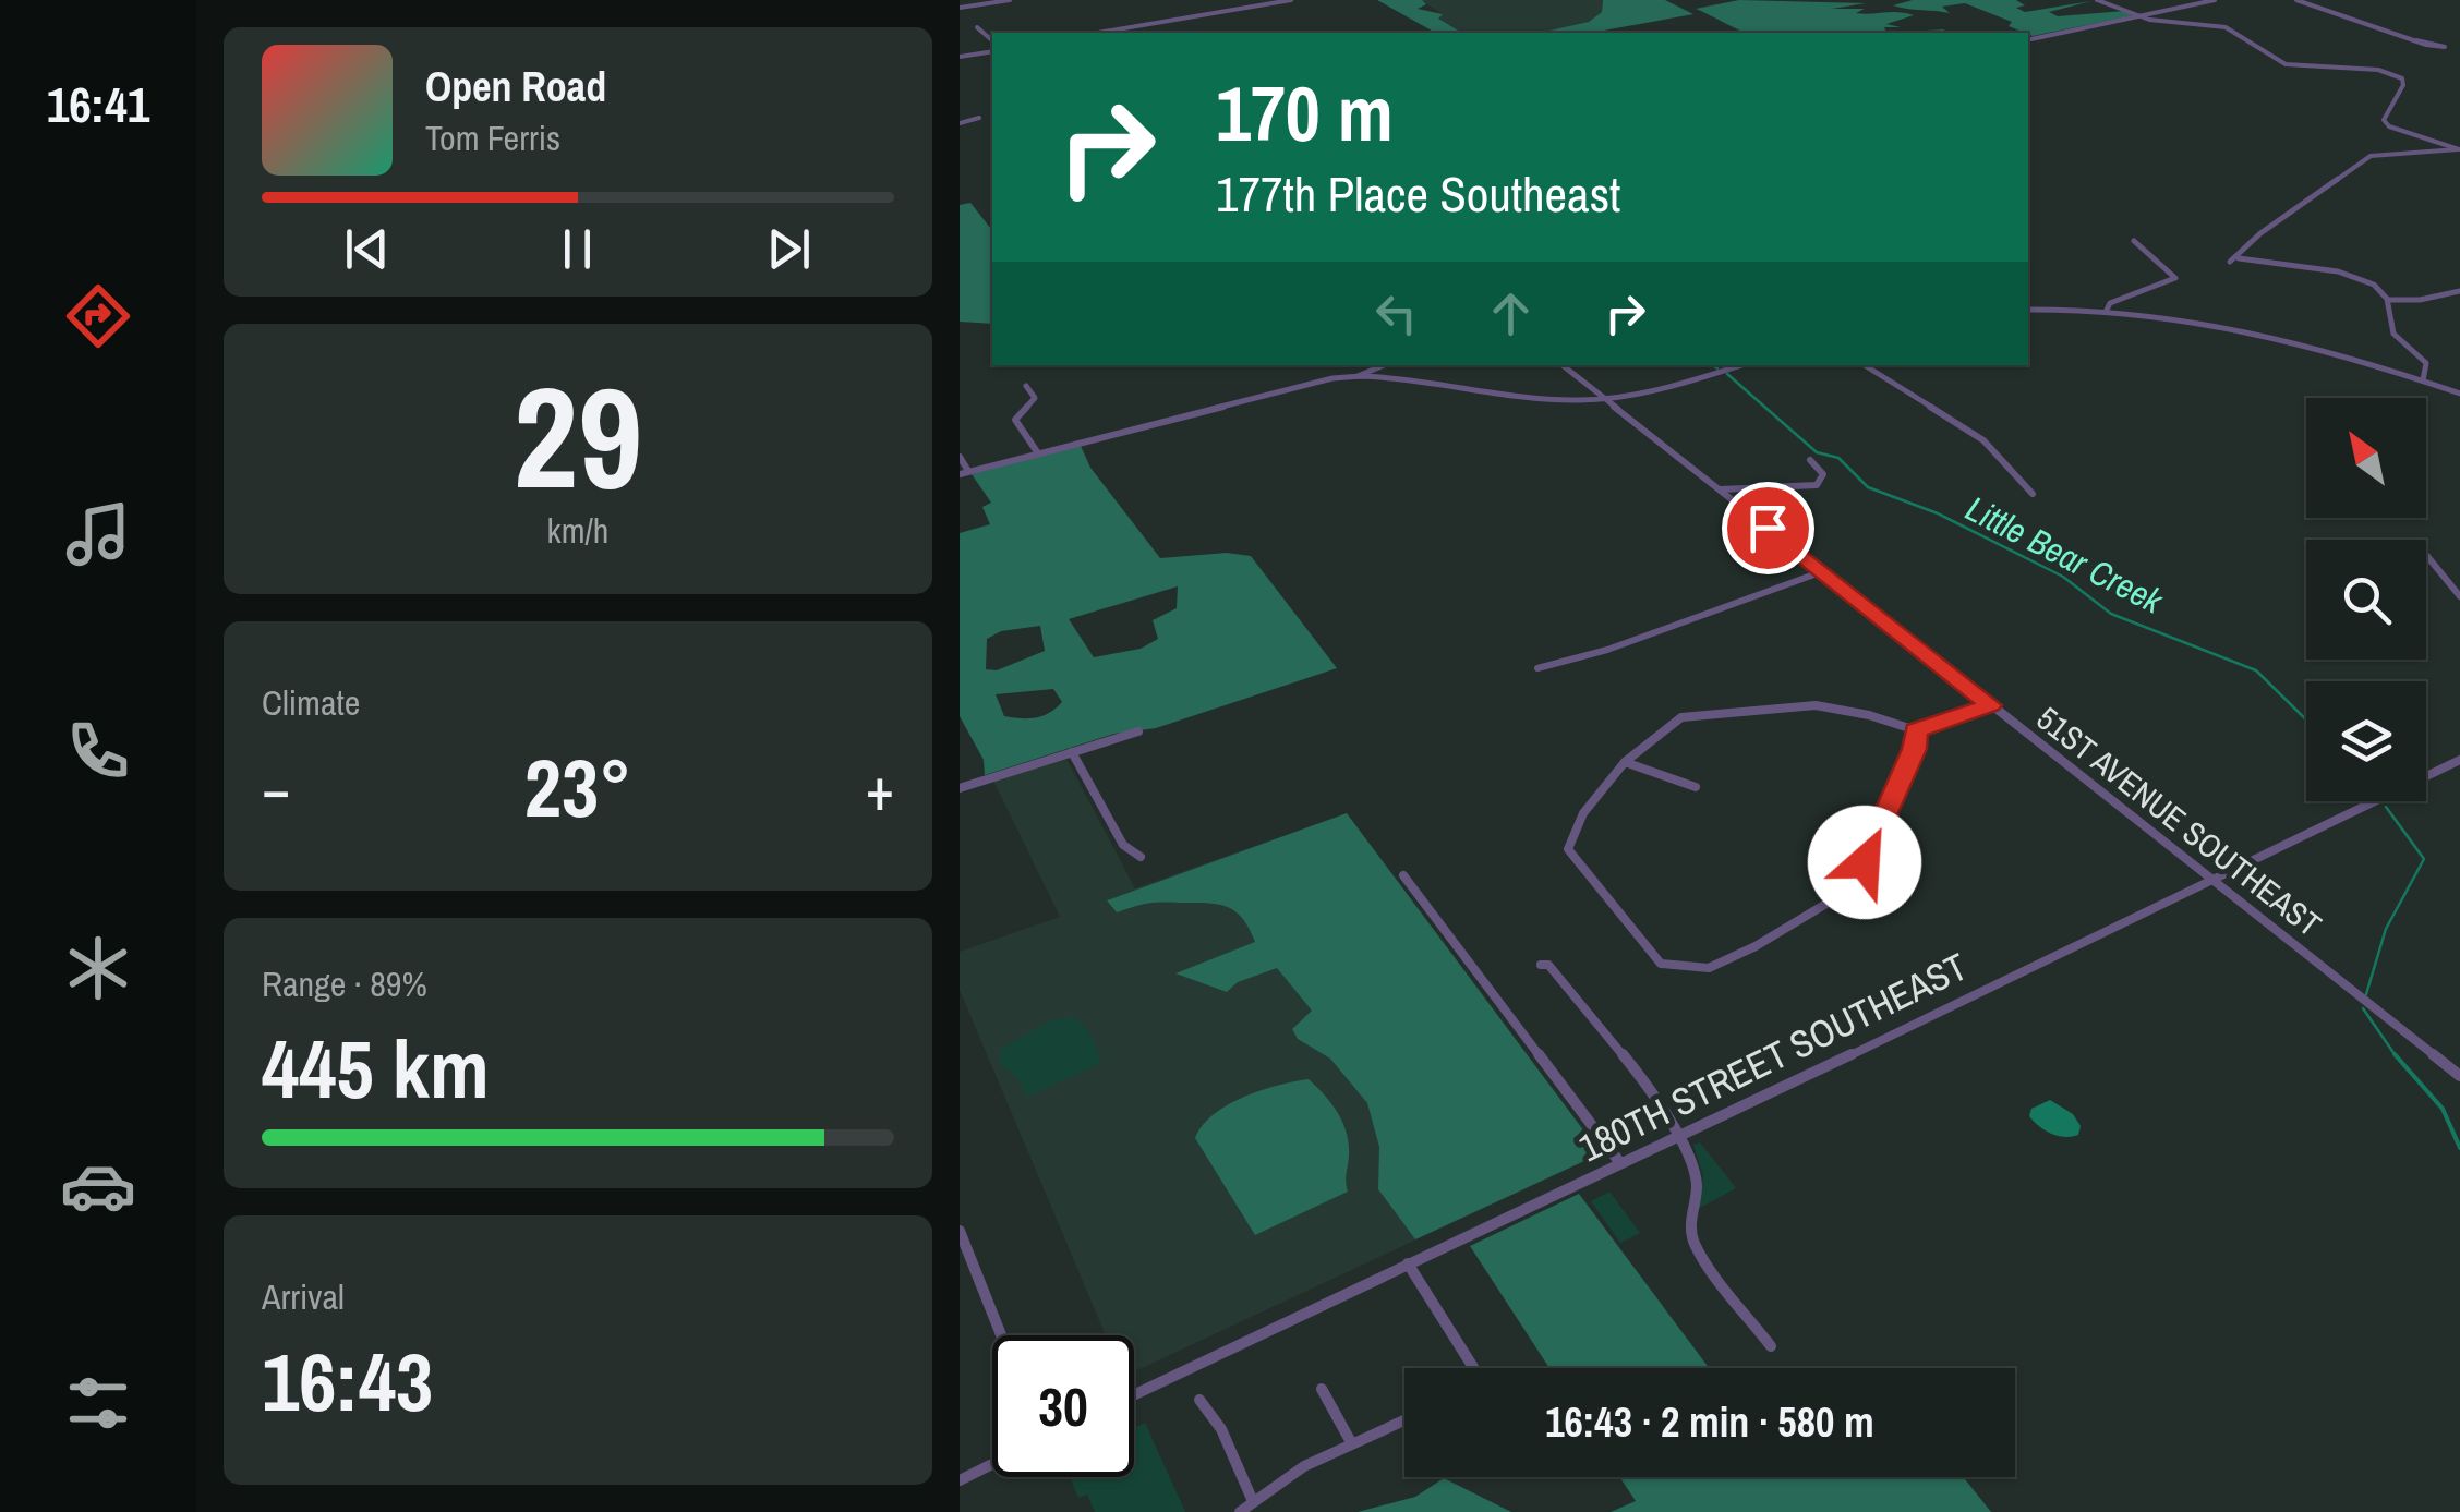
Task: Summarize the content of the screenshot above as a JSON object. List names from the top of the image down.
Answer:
{
  "streets": {
    "street": ["51ST AVENUE SOUTHEAST", "180TH STREET SOUTHEAST"]
  },
  "crossings": [
    ["51ST AVENUE SOUTHEAST", "180TH STREET SOUTHEAST"]
  ],
  "water": ["Little Bear Creek"],
  "north": "top left",
  "page": {
    "tabs": "16:41",
    "turn": ["170 m", "177th Place Southeast"],
    "song": ["Open Road", "Tom Ferris"],
    "tile": [
      ["29", "km/h"],
      "Climate",
      ["Range · 89%", "445 km"],
      ["Arrival", "16:43"]
    ],
    "heat": ["−", "23°", "+"],
    "limit": "30",
    "trip": "16:43 · 2 min · 580 m"
  }
}
